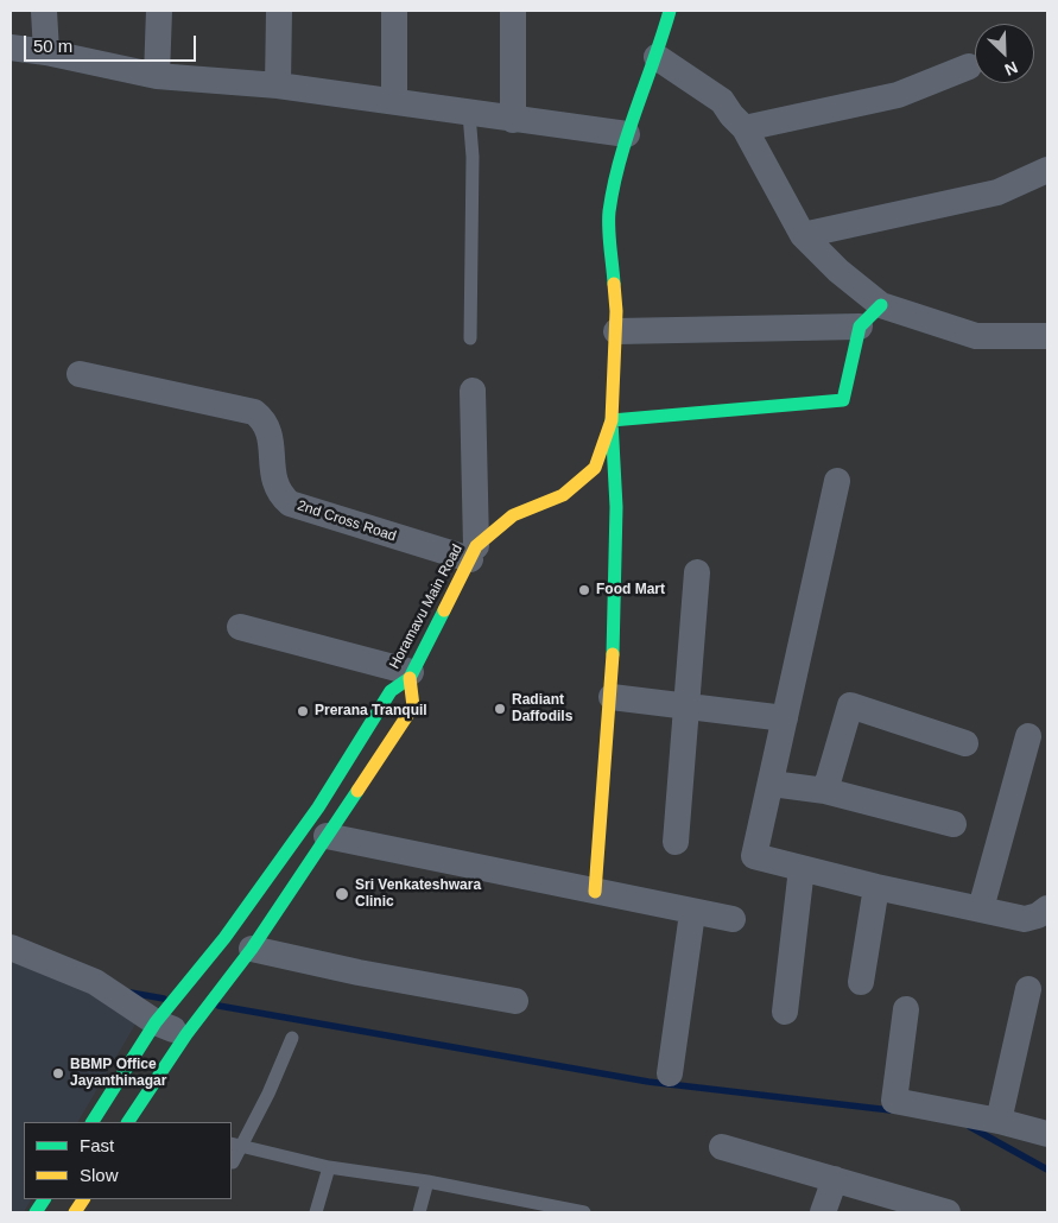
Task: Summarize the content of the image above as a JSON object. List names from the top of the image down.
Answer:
{
  "streets": {
    "main road": ["Horamavu Main Road"],
    "street": ["2nd Cross Road"]
  },
  "crossings": [
    ["2nd Cross Road", "Horamavu Main Road"]
  ],
  "places": [
    "Food Mart",
    "Radiant Daffodils",
    "Prerana Tranquil",
    "Sri Venkateshwara Clinic",
    "BBMP Office Jayanthinagar"
  ],
  "legend": ["Fast", "Slow"],
  "scale_bar": "50 m",
  "north": "bottom right"
}
